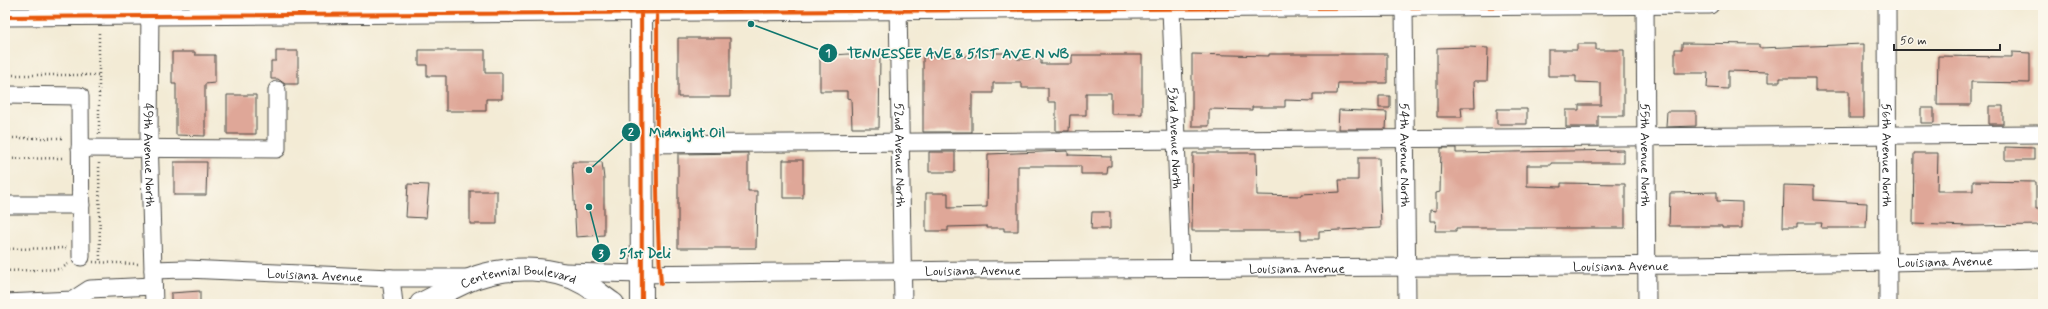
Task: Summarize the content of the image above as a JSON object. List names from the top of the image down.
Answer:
{
  "streets": {
    "main road": ["Centennial Boulevard"],
    "street": [
      "53rd Avenue North",
      "56th Avenue North",
      "49th Avenue North",
      "52nd Avenue North",
      "54th Avenue North",
      "55th Avenue North",
      "Louisiana Avenue"
    ]
  },
  "crossings": [
    ["53rd Avenue North", "Louisiana Avenue"],
    ["56th Avenue North", "Louisiana Avenue"],
    ["49th Avenue North", "Louisiana Avenue"],
    ["52nd Avenue North", "Louisiana Avenue"],
    ["54th Avenue North", "Louisiana Avenue"],
    ["55th Avenue North", "Louisiana Avenue"],
    ["Louisiana Avenue", "Centennial Boulevard"]
  ],
  "places": ["TENNESSEE AVE & 51ST AVE N WB", "Midnight Oil", "51st Deli"],
  "scale_bar": "50 m"
}
